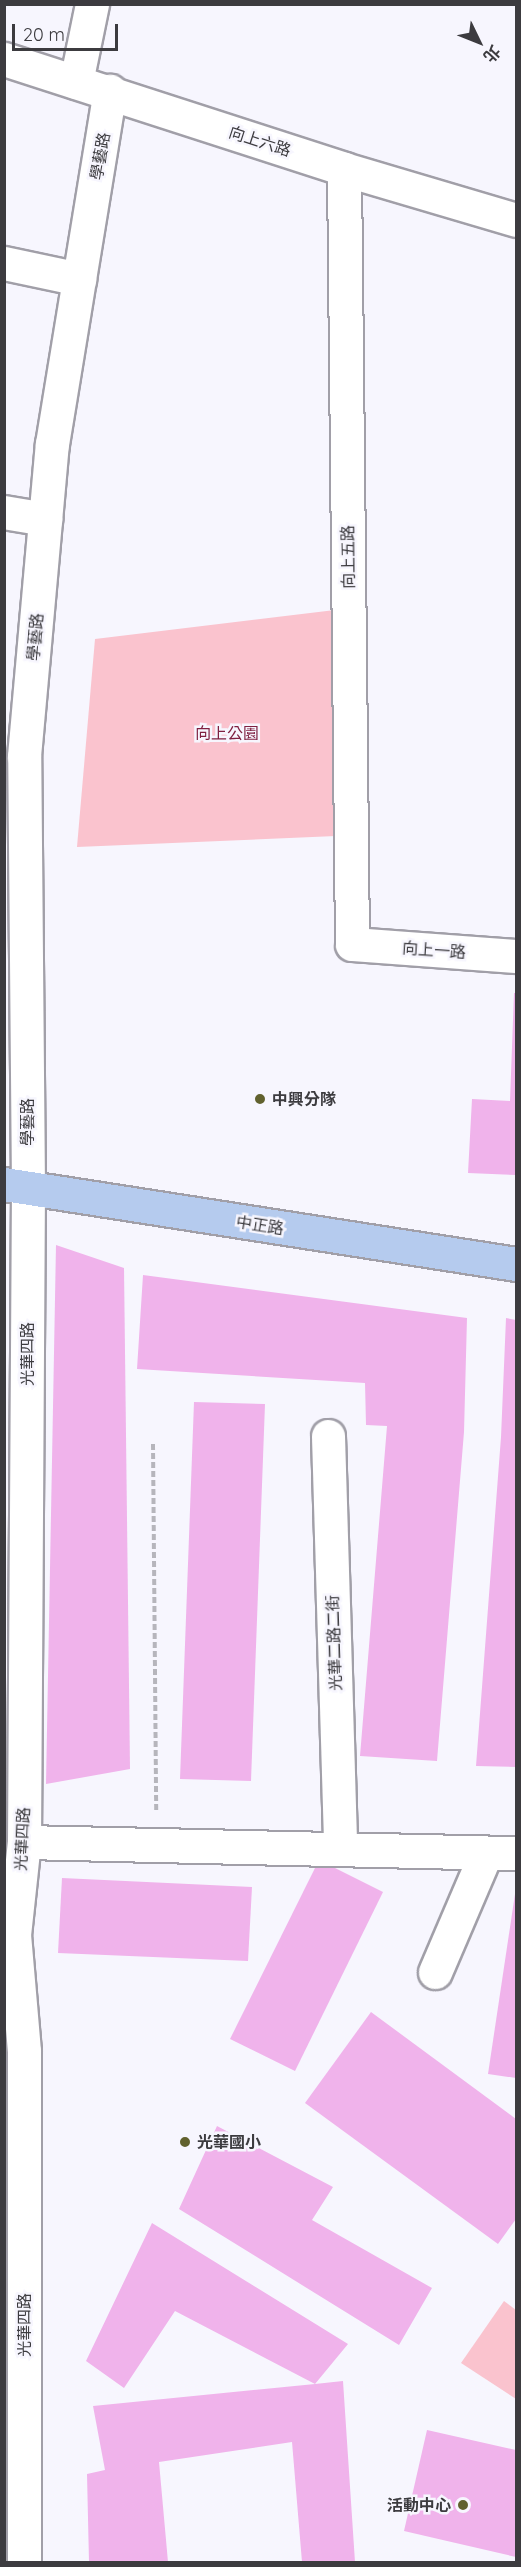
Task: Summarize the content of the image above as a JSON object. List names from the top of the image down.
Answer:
{
  "streets": {
    "main road": ["中正路"],
    "street": [
      "向上六路",
      "學藝路",
      "向上五路",
      "向上一路",
      "光華四路",
      "光華二路二街"
    ]
  },
  "crossings": [
    ["向上六路", "學藝路"],
    ["向上六路", "向上五路"],
    ["學藝路", "中正路"],
    ["學藝路", "光華四路"],
    ["向上五路", "向上一路"],
    ["中正路", "光華四路"]
  ],
  "parks": ["向上公園"],
  "places": ["中興分隊", "光華國小", "活動中心"],
  "scale_bar": "20 m",
  "north": "bottom right"
}
